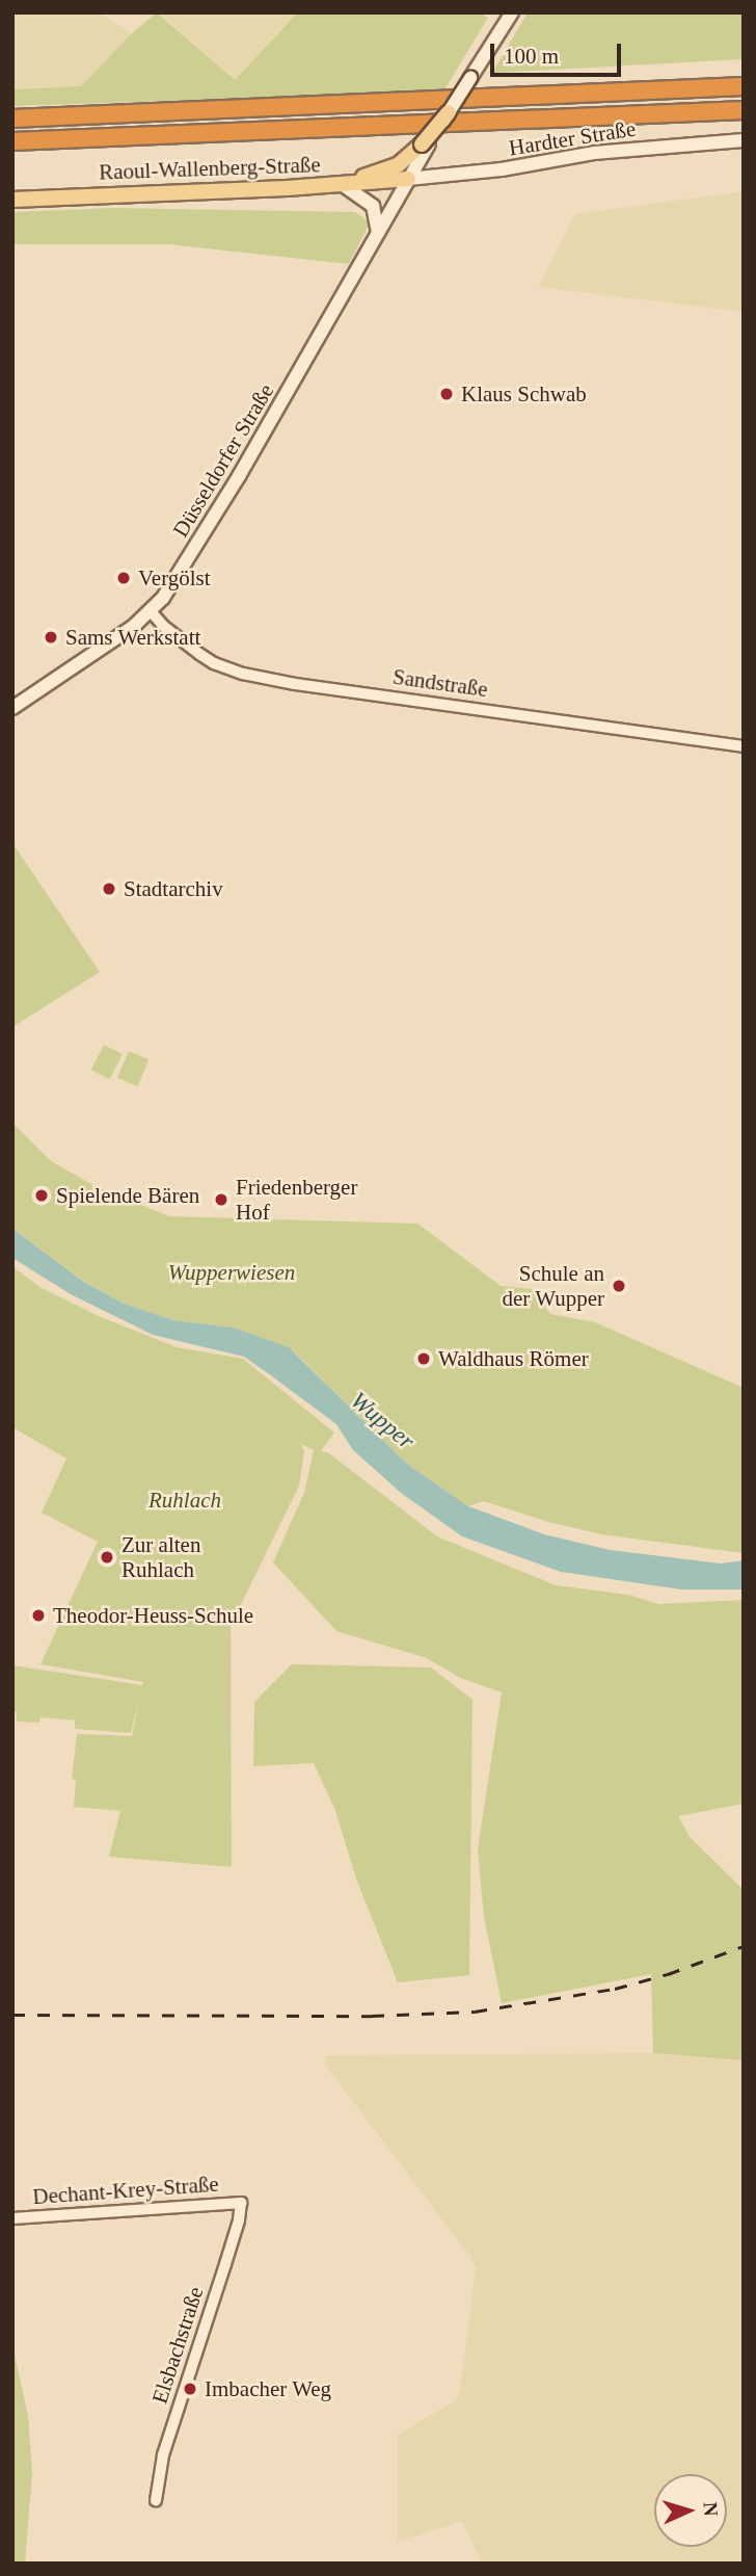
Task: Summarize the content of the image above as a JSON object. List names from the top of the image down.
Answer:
{
  "streets": {
    "main road": ["Hardter Straße", "Raoul-Wallenberg-Straße", "Düsseldorfer Straße"],
    "street": ["Sandstraße", "Dechant-Krey-Straße", "Elsbachstraße"]
  },
  "crossings": [
    ["Hardter Straße", "Raoul-Wallenberg-Straße"],
    ["Hardter Straße", "Düsseldorfer Straße"],
    ["Raoul-Wallenberg-Straße", "Düsseldorfer Straße"],
    ["Düsseldorfer Straße", "Sandstraße"],
    ["Dechant-Krey-Straße", "Elsbachstraße"]
  ],
  "water": ["Wupper"],
  "parks": ["Wupperwiesen", "Ruhlach"],
  "places": [
    "Klaus Schwab",
    "Vergölst",
    "Sams Werkstatt",
    "Stadtarchiv",
    "Spielende Bären",
    "Friedenberger Hof",
    "Schule an der Wupper",
    "Waldhaus Römer",
    "Zur alten Ruhlach",
    "Theodor-Heuss-Schule",
    "Imbacher Weg"
  ],
  "scale_bar": "100 m",
  "north": "right"
}
